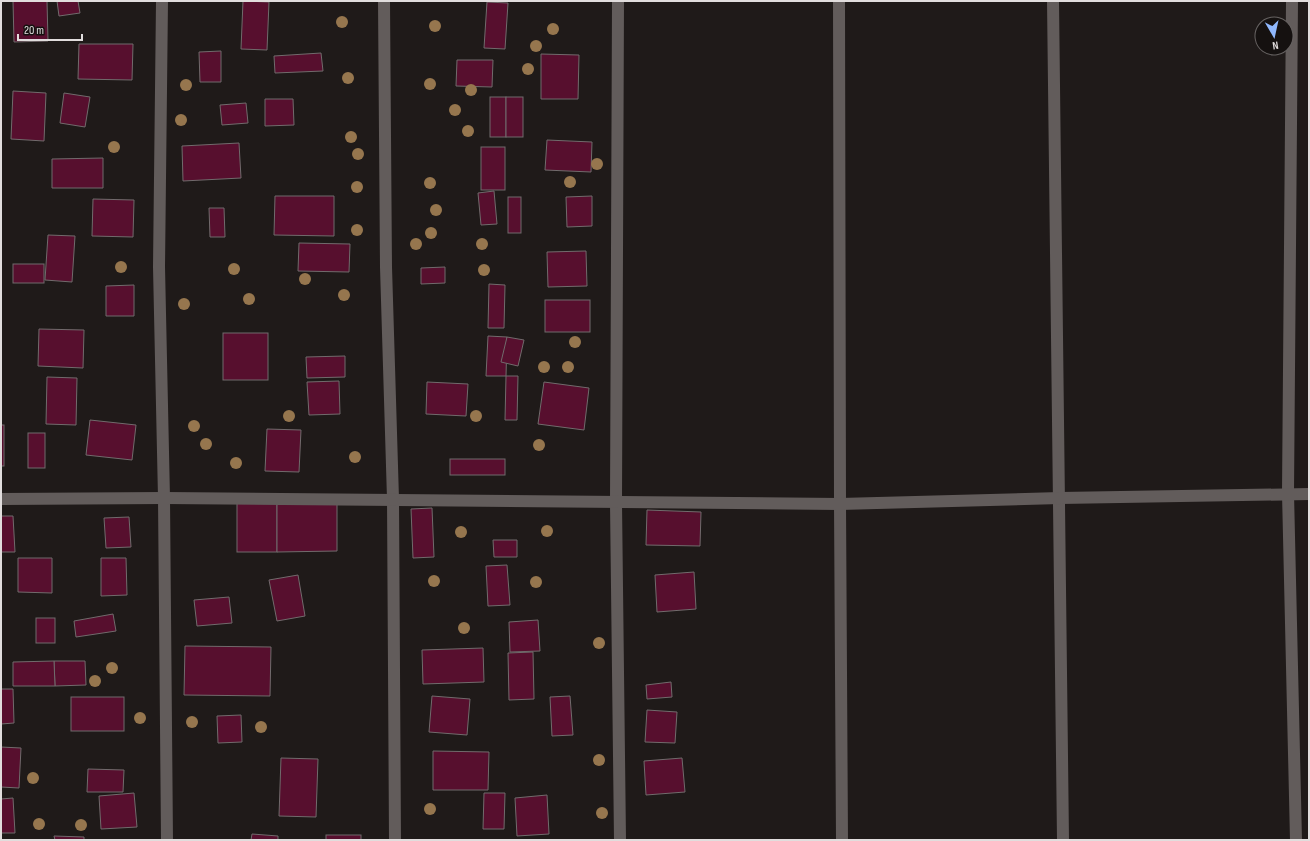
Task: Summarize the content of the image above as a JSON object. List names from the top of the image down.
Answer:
{
  "scale_bar": "20 m",
  "north": "bottom"
}
